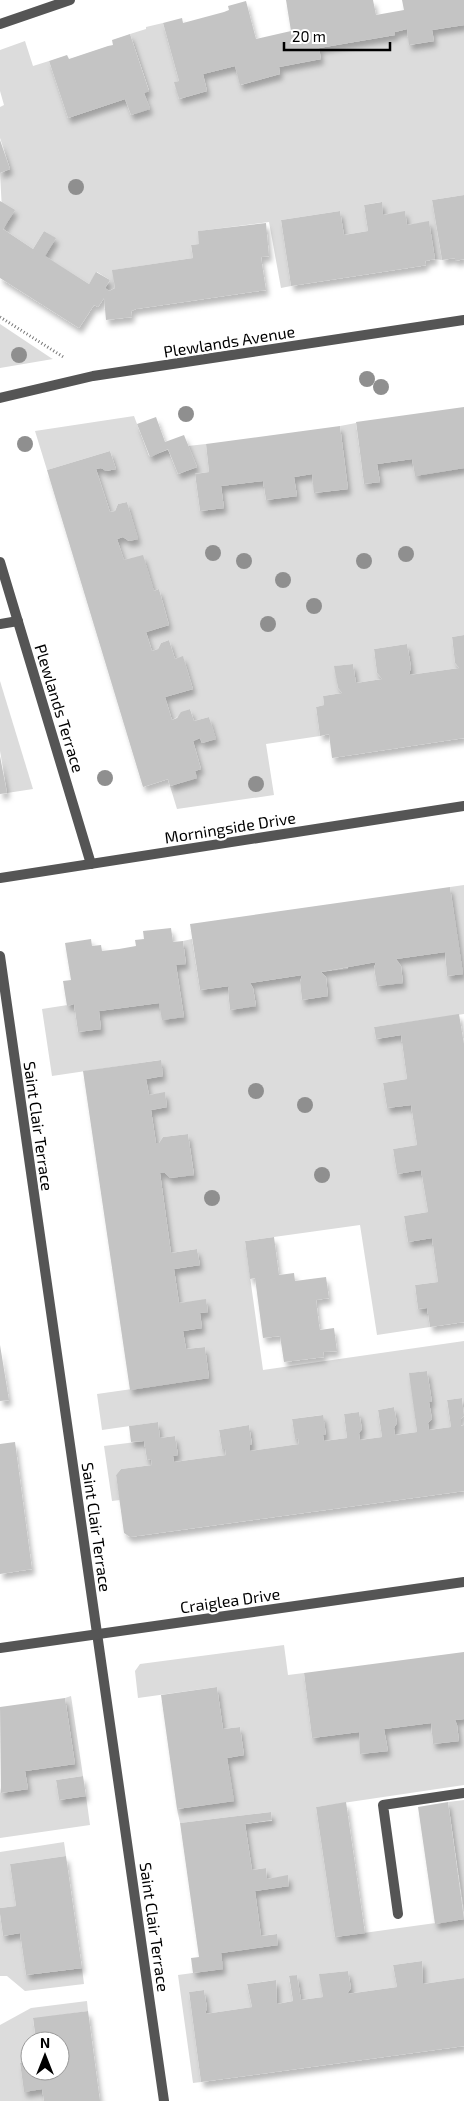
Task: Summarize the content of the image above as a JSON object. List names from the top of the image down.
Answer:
{
  "streets": {
    "street": [
      "Plewlands Avenue",
      "Plewlands Terrace",
      "Morningside Drive",
      "Saint Clair Terrace",
      "Craiglea Drive"
    ]
  },
  "crossings": [
    ["Plewlands Terrace", "Morningside Drive"],
    ["Saint Clair Terrace", "Craiglea Drive"]
  ],
  "scale_bar": "20 m",
  "north": "top"
}
